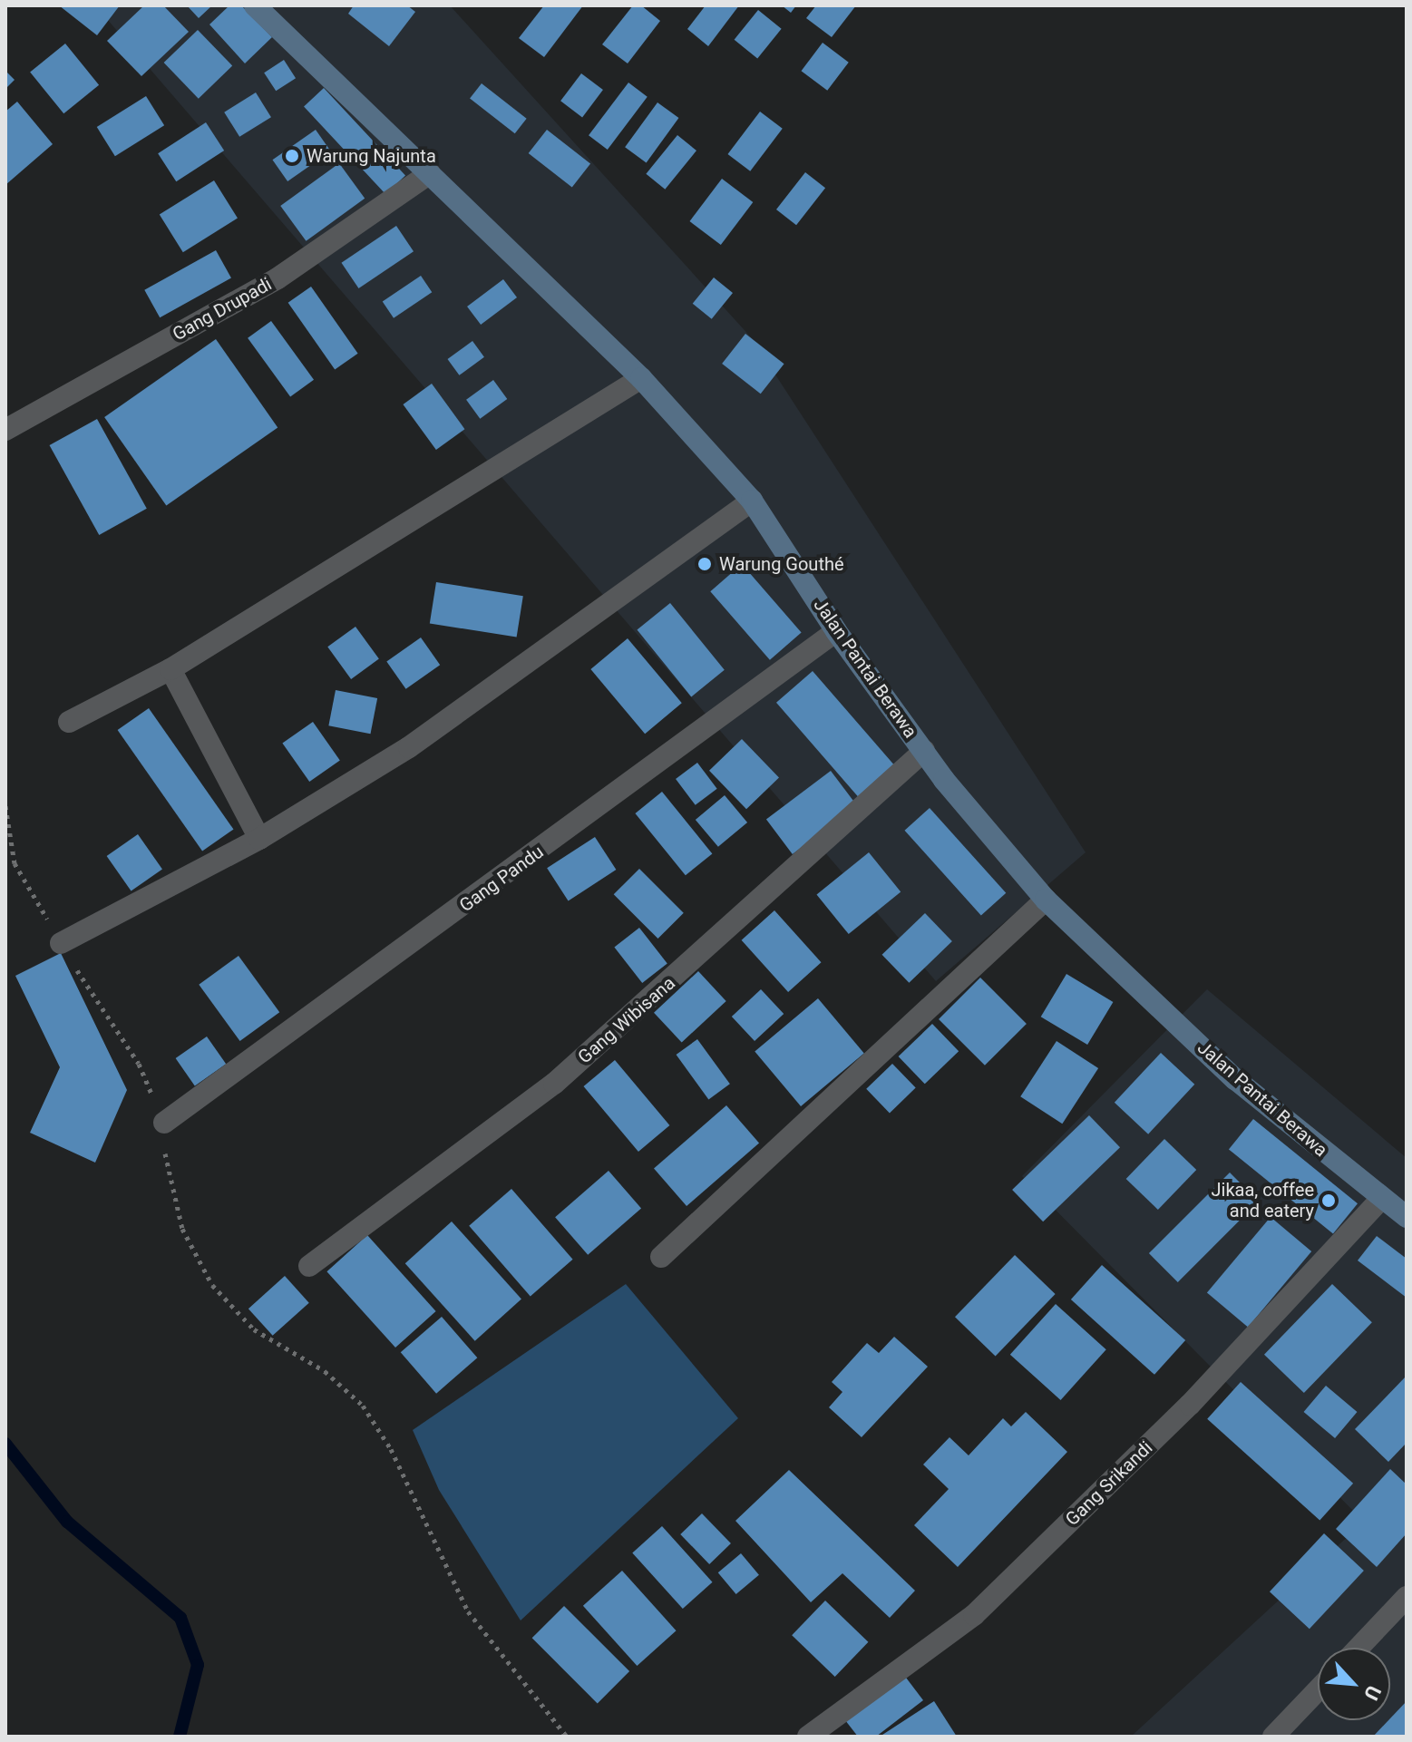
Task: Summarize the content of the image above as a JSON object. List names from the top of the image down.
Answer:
{
  "streets": {
    "street": [
      "Gang Drupadi",
      "Jalan Pantai Berawa",
      "Gang Pandu",
      "Gang Wibisana",
      "Gang Srikandi"
    ]
  },
  "crossings": [
    ["Gang Drupadi", "Jalan Pantai Berawa"],
    ["Jalan Pantai Berawa", "Gang Pandu"],
    ["Jalan Pantai Berawa", "Gang Wibisana"],
    ["Jalan Pantai Berawa", "Gang Srikandi"]
  ],
  "places": ["Warung Najunta", "Warung Gouthé", "Jikaa, coffee and eatery"],
  "north": "bottom right"
}
